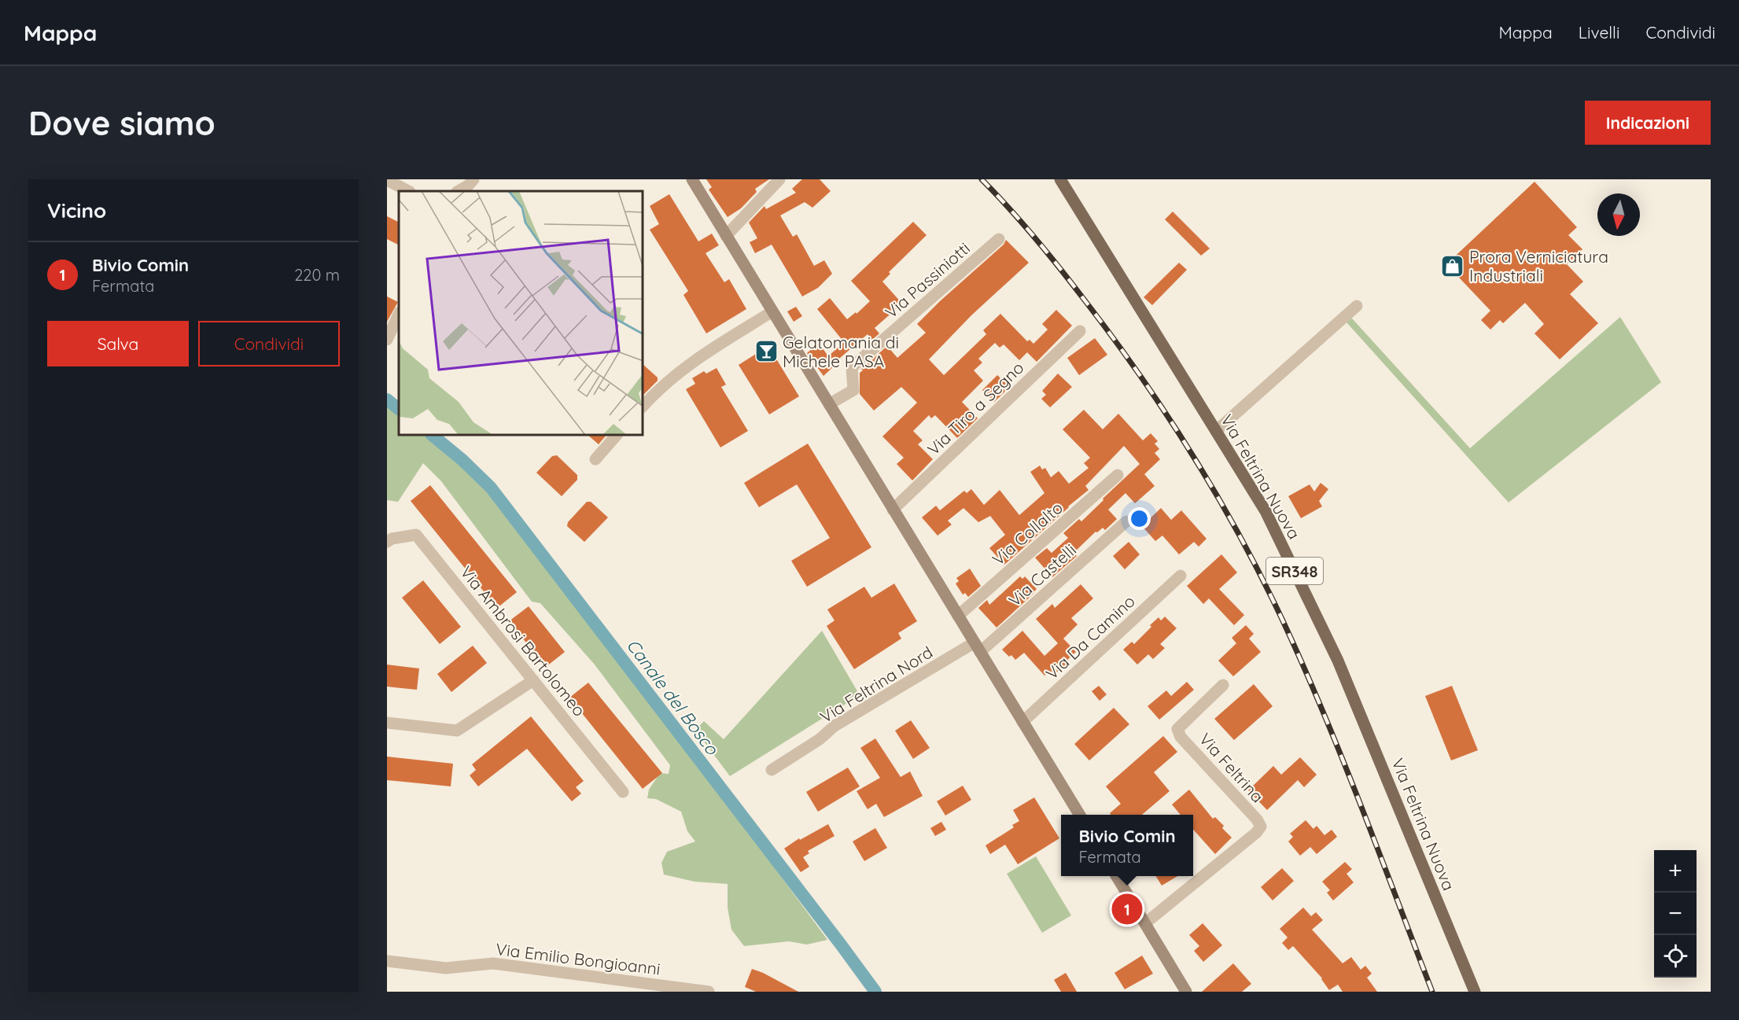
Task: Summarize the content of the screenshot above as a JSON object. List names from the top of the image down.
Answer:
{
  "streets": {
    "main road": ["Via Feltrina Nuova", "SR348"],
    "street": [
      "Via Passiniotti",
      "Via Tiro a Segno",
      "Via Collalto",
      "Via Castelli",
      "Via Da Camino",
      "Via Ambrosi Bartolomeo",
      "Via Feltrina Nord",
      "Via Feltrina",
      "Via Emilio Bongioanni"
    ]
  },
  "crossings": [
    ["Via Castelli", "Via Feltrina Nord"]
  ],
  "water": ["Canale del Bosco"],
  "places": {
    "shop": ["Prora Verniciatura Industriali"],
    "bar": ["Gelatomania di Michele PASA"]
  },
  "north": "bottom",
  "page": {
    "header": "Mappa",
    "nav": ["Mappa", "Livelli", "Condividi"],
    "buttons": [
      "Indicazioni",
      ["Salva", "Condividi"]
    ],
    "title": "Dove siamo",
    "heading": "Vicino",
    "list": [
      {
        "mark": "1",
        "name": "Bivio Comin",
        "note": "Fermata",
        "value": "220 m"
      }
    ],
    "popup": ["Bivio Comin", "Fermata"],
    "map_buttons": ["+", "−"],
    "pins": "1"
  }
}
